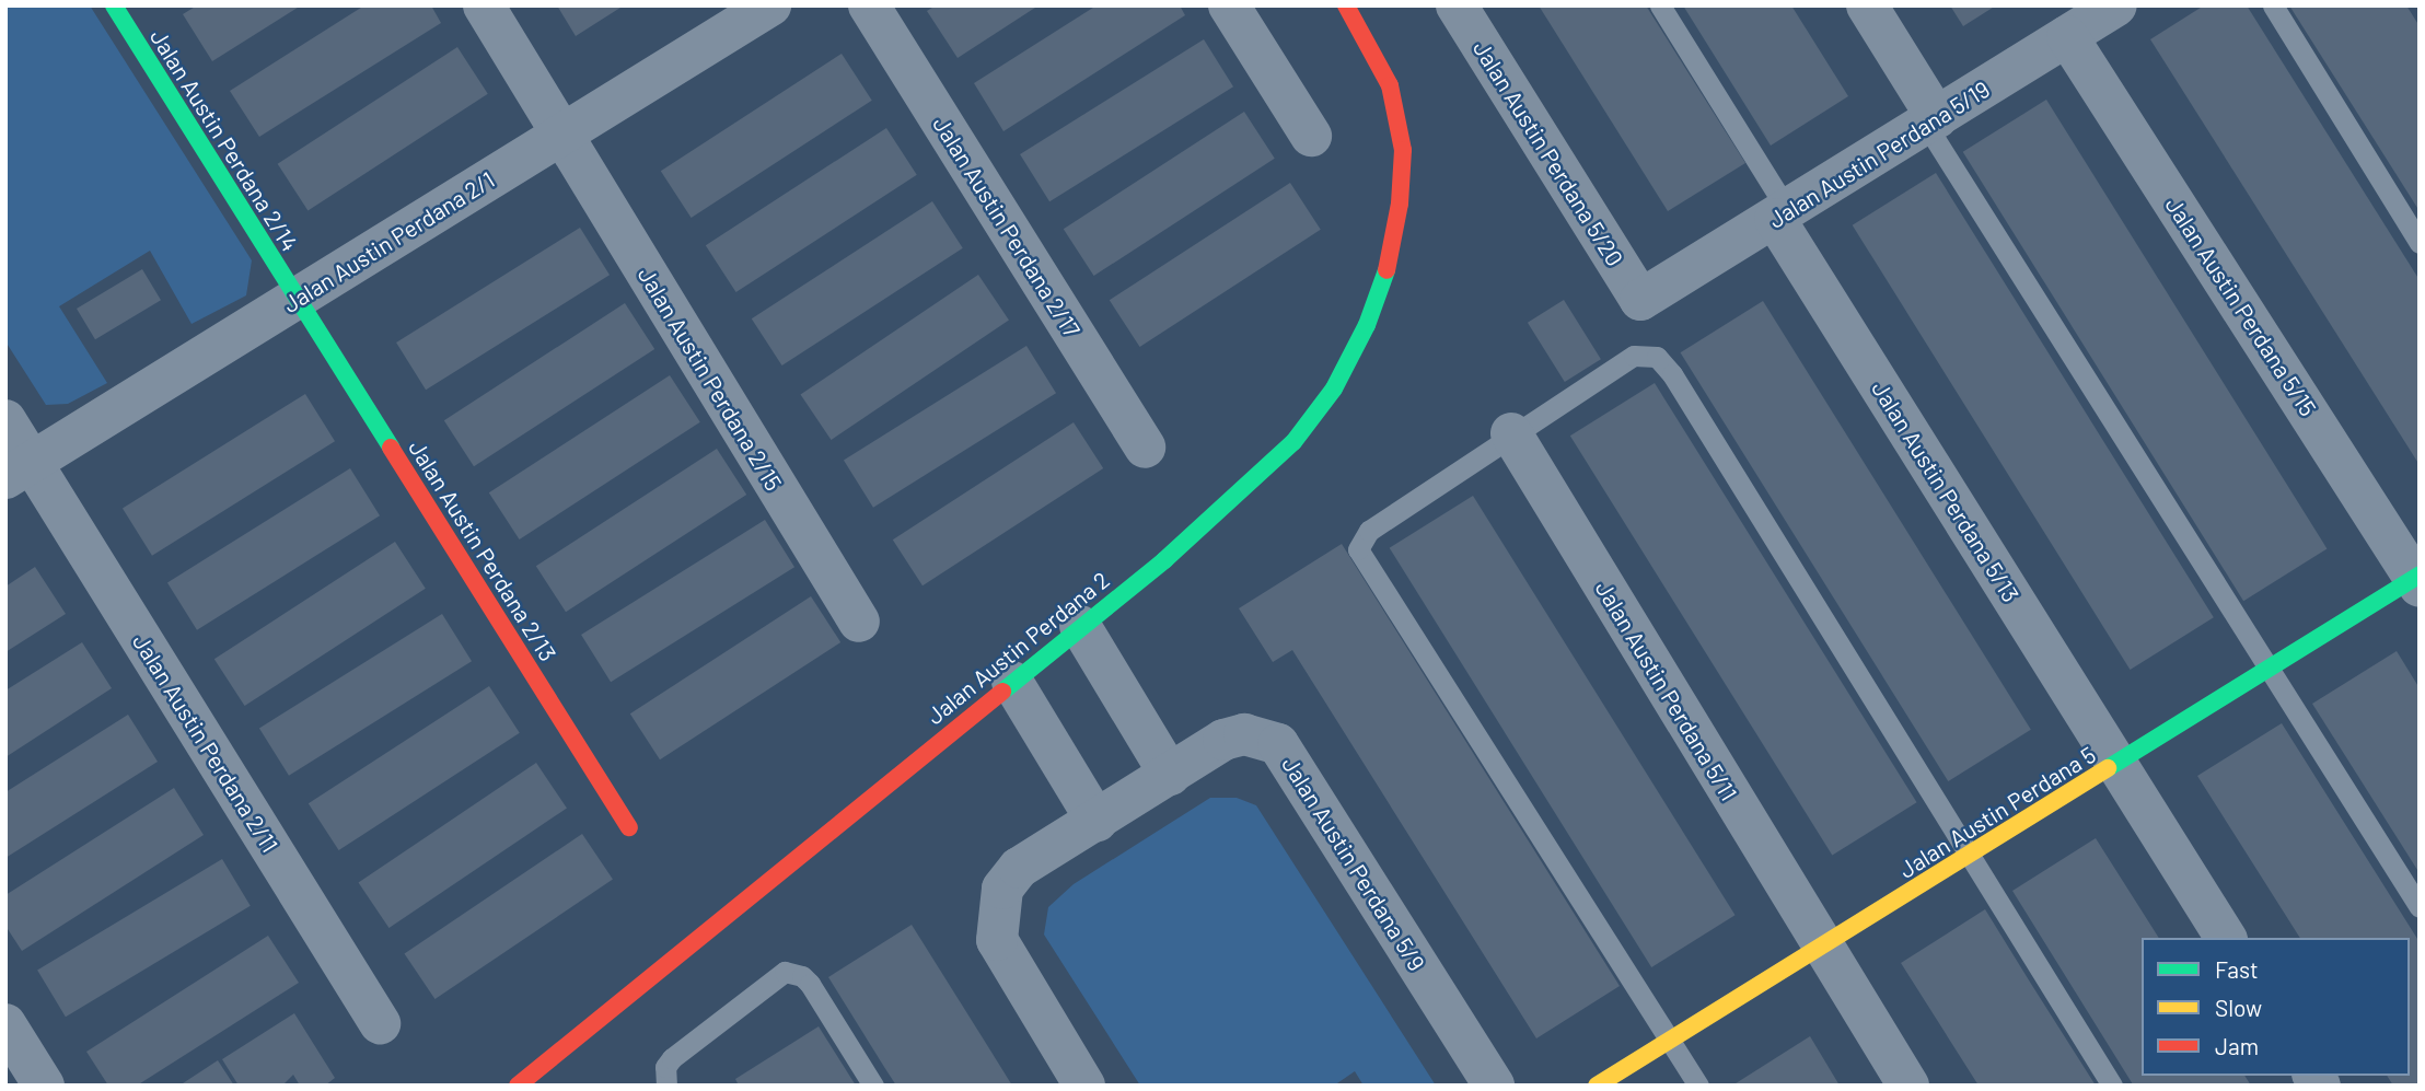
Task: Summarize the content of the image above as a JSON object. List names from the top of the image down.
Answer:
{
  "streets": {
    "street": [
      "Jalan Austin Perdana 2/14",
      "Jalan Austin Perdana 5/20",
      "Jalan Austin Perdana 5/19",
      "Jalan Austin Perdana 2/17",
      "Jalan Austin Perdana 2/1",
      "Jalan Austin Perdana 5/15",
      "Jalan Austin Perdana 2/15",
      "Jalan Austin Perdana 5/13",
      "Jalan Austin Perdana 2/13",
      "Jalan Austin Perdana 2",
      "Jalan Austin Perdana 5/11",
      "Jalan Austin Perdana 2/11",
      "Jalan Austin Perdana 5",
      "Jalan Austin Perdana 5/9"
    ]
  },
  "crossings": [
    ["Jalan Austin Perdana 2/14", "Jalan Austin Perdana 2/1"],
    ["Jalan Austin Perdana 2/14", "Jalan Austin Perdana 2/13"],
    ["Jalan Austin Perdana 5/20", "Jalan Austin Perdana 5/19"],
    ["Jalan Austin Perdana 5/19", "Jalan Austin Perdana 5/15"],
    ["Jalan Austin Perdana 5/19", "Jalan Austin Perdana 5/13"],
    ["Jalan Austin Perdana 2/1", "Jalan Austin Perdana 2/15"],
    ["Jalan Austin Perdana 2/1", "Jalan Austin Perdana 2/13"],
    ["Jalan Austin Perdana 2/1", "Jalan Austin Perdana 2/11"],
    ["Jalan Austin Perdana 5/15", "Jalan Austin Perdana 5"],
    ["Jalan Austin Perdana 5/13", "Jalan Austin Perdana 5"],
    ["Jalan Austin Perdana 5/11", "Jalan Austin Perdana 5"]
  ],
  "legend": ["Fast", "Slow", "Jam"]
}
